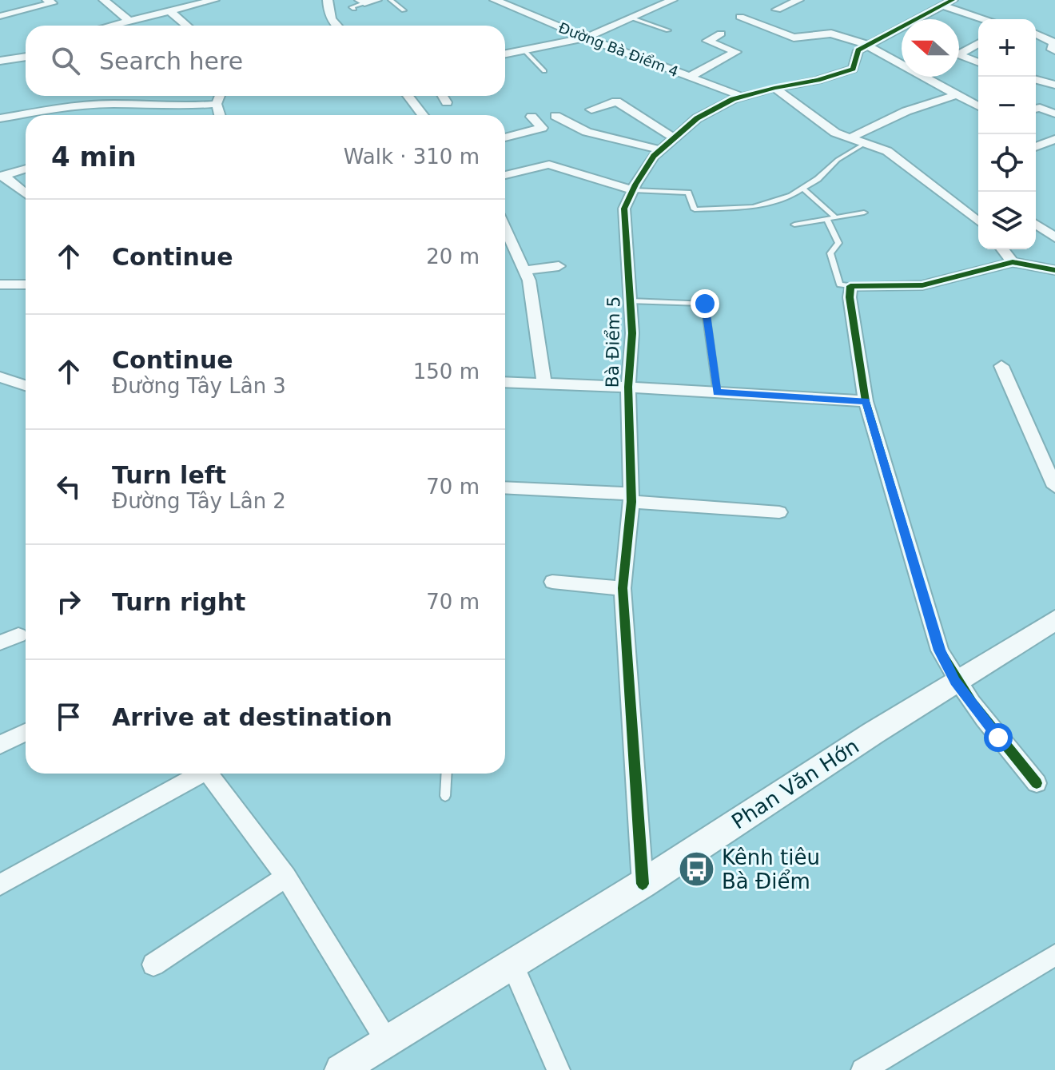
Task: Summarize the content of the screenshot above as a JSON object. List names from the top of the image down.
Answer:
{
  "streets": {
    "main road": ["Phan Văn Hớn"],
    "street": ["Đường Bà Điểm 4", "Bà Điểm 5"]
  },
  "crossings": [
    ["Đường Bà Điểm 4", "Bà Điểm 5"],
    ["Bà Điểm 5", "Phan Văn Hớn"]
  ],
  "places": {
    "bus stop": ["Kênh tiêu Bà Điểm"]
  },
  "north": "left",
  "page": {
    "map_buttons": ["+", "−"],
    "search": "Search here",
    "heading": ["4 min", "Walk · 310 m"],
    "list": [
      ["Continue", "20 m"],
      ["Continue", "Đường Tây Lân 3", "150 m"],
      ["Turn left", "Đường Tây Lân 2", "70 m"],
      ["Turn right", "70 m"],
      "Arrive at destination"
    ]
  }
}
